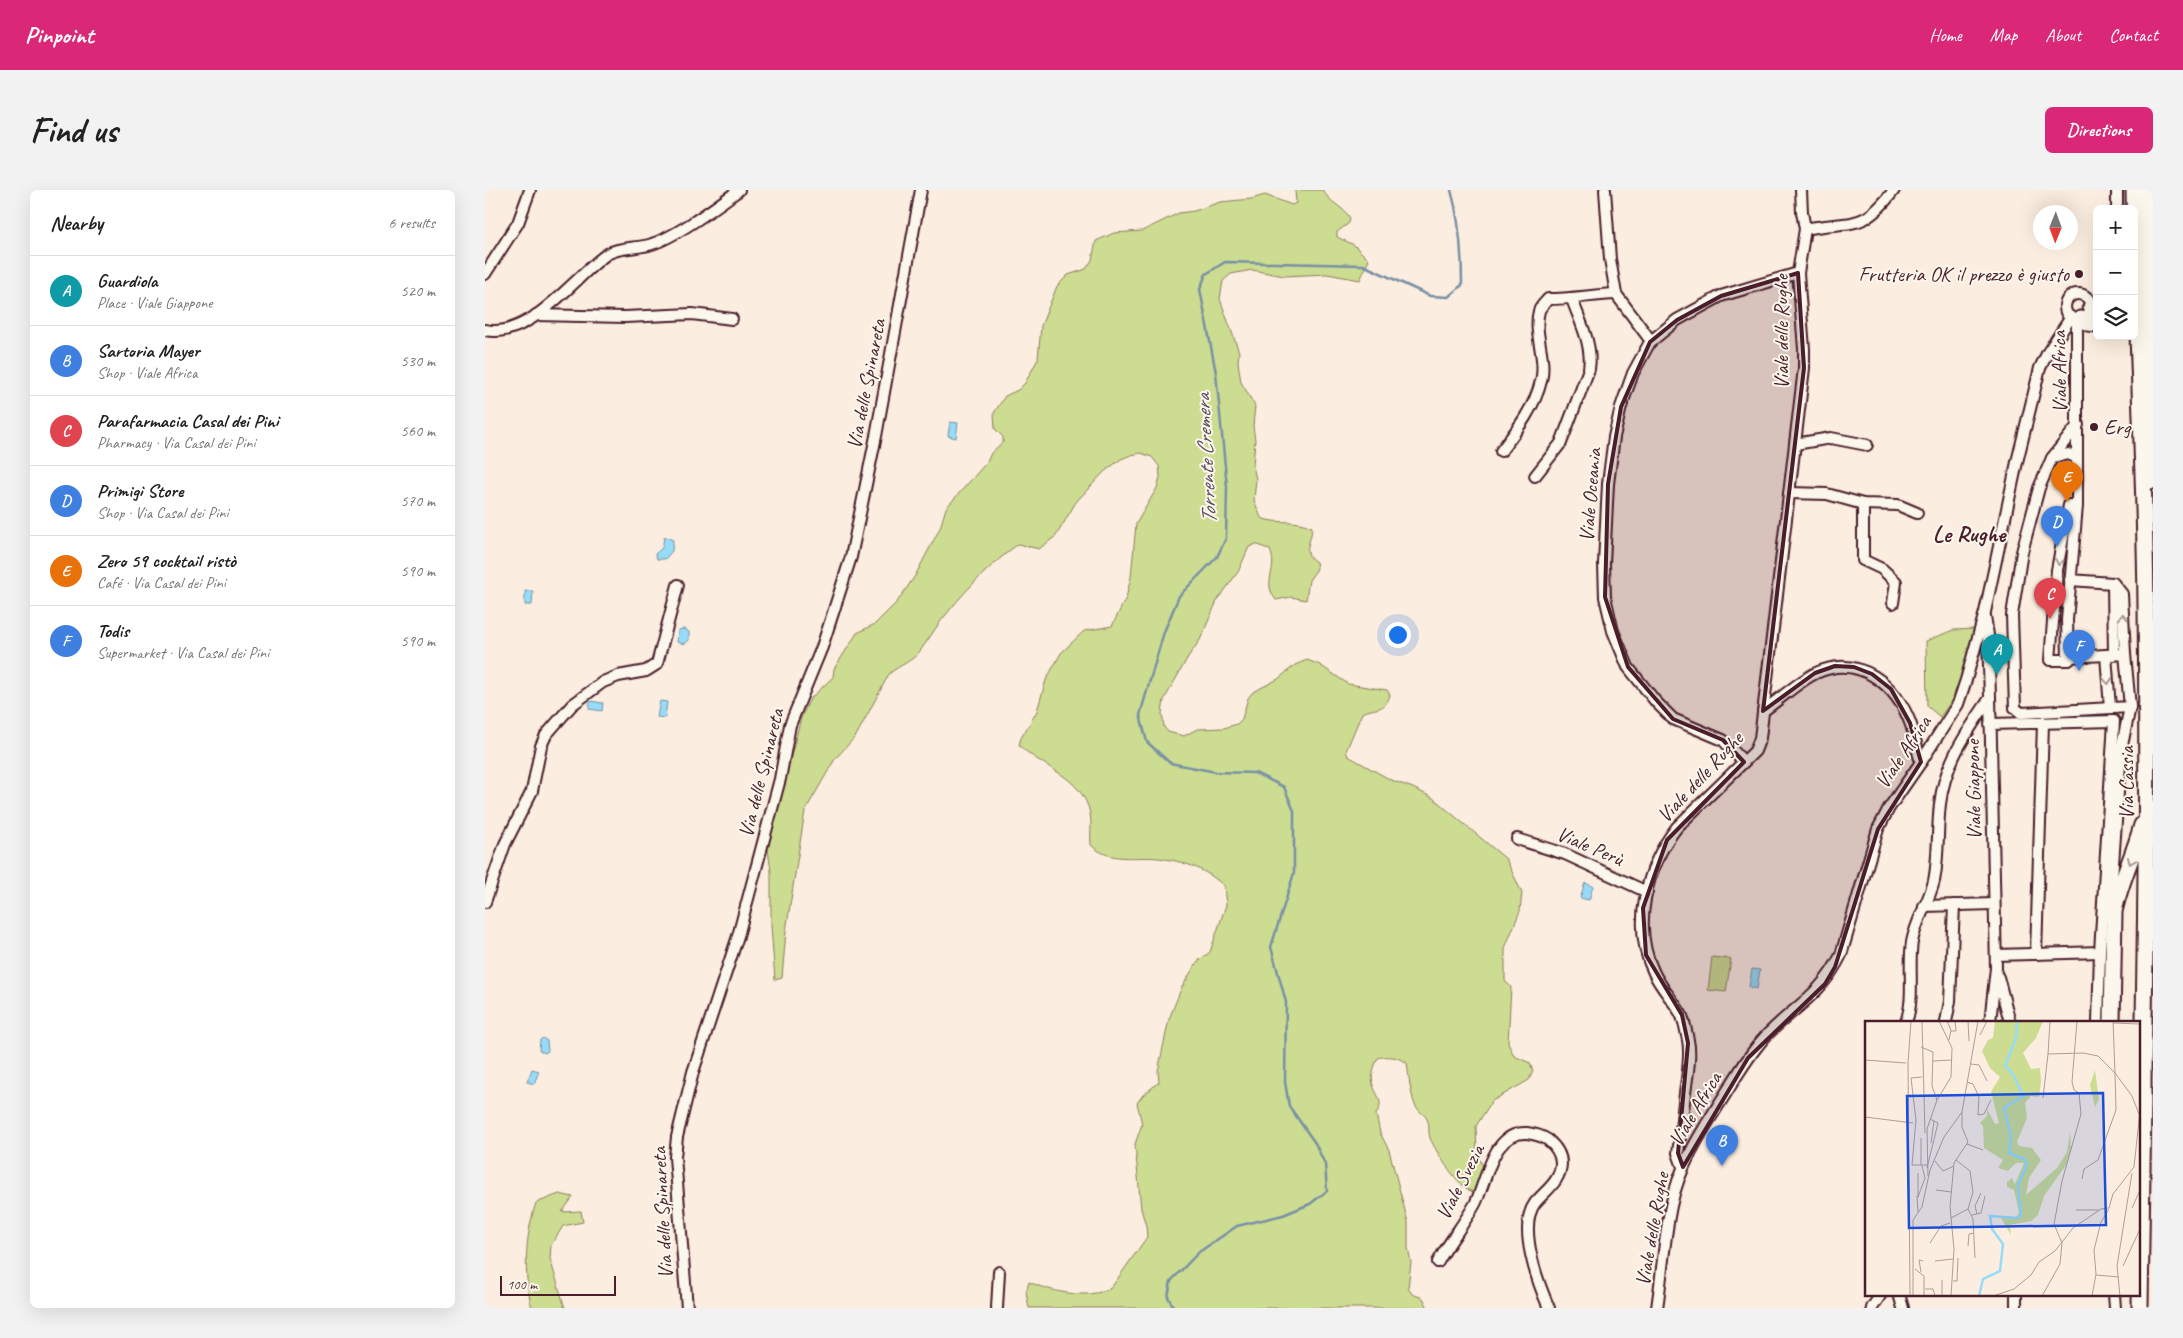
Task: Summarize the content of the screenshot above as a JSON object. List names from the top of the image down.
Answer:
{
  "streets": {
    "highway": ["Via Cassia"],
    "street": [
      "Viale delle Rughe",
      "Viale Africa",
      "Via delle Spinareta",
      "Viale Oceania",
      "Viale Giappone",
      "Viale Perù",
      "Viale Svezia"
    ]
  },
  "crossings": [
    ["Viale delle Rughe", "Viale Africa"],
    ["Viale delle Rughe", "Viale Oceania"],
    ["Viale delle Rughe", "Viale Perù"],
    ["Viale Africa", "Viale Giappone"]
  ],
  "districts": ["Le Rughe"],
  "water": ["Torrente Cremera"],
  "places": ["Frutteria OK il prezzo è giusto", "Erg"],
  "scale_bar": "100 m",
  "north": "bottom",
  "page": {
    "header": "Pinpoint",
    "nav": [
      "Home",
      "Map",
      "About",
      "Contact"
    ],
    "buttons": "Directions",
    "title": "Find us",
    "heading": ["Nearby", "6 results"],
    "map_buttons": ["+", "−"],
    "list": [
      {
        "mark": "A",
        "name": "Guardiola",
        "note": "Place · Viale Giappone",
        "value": "520 m"
      },
      {
        "mark": "B",
        "name": "Sartoria Mayer",
        "note": "Shop · Viale Africa",
        "value": "530 m"
      },
      {
        "mark": "C",
        "name": "Parafarmacia Casal dei Pini",
        "note": "Pharmacy · Via Casal dei Pini",
        "value": "560 m"
      },
      {
        "mark": "D",
        "name": "Primigi Store",
        "note": "Shop · Via Casal dei Pini",
        "value": "570 m"
      },
      {
        "mark": "E",
        "name": "Zero 59 cocktail ristò",
        "note": "Café · Via Casal dei Pini",
        "value": "590 m"
      },
      {
        "mark": "F",
        "name": "Todis",
        "note": "Supermarket · Via Casal dei Pini",
        "value": "590 m"
      }
    ],
    "pins": [
      "E",
      "D",
      "C",
      "F",
      "A",
      "B"
    ],
    "scale": "100 m"
  }
}
